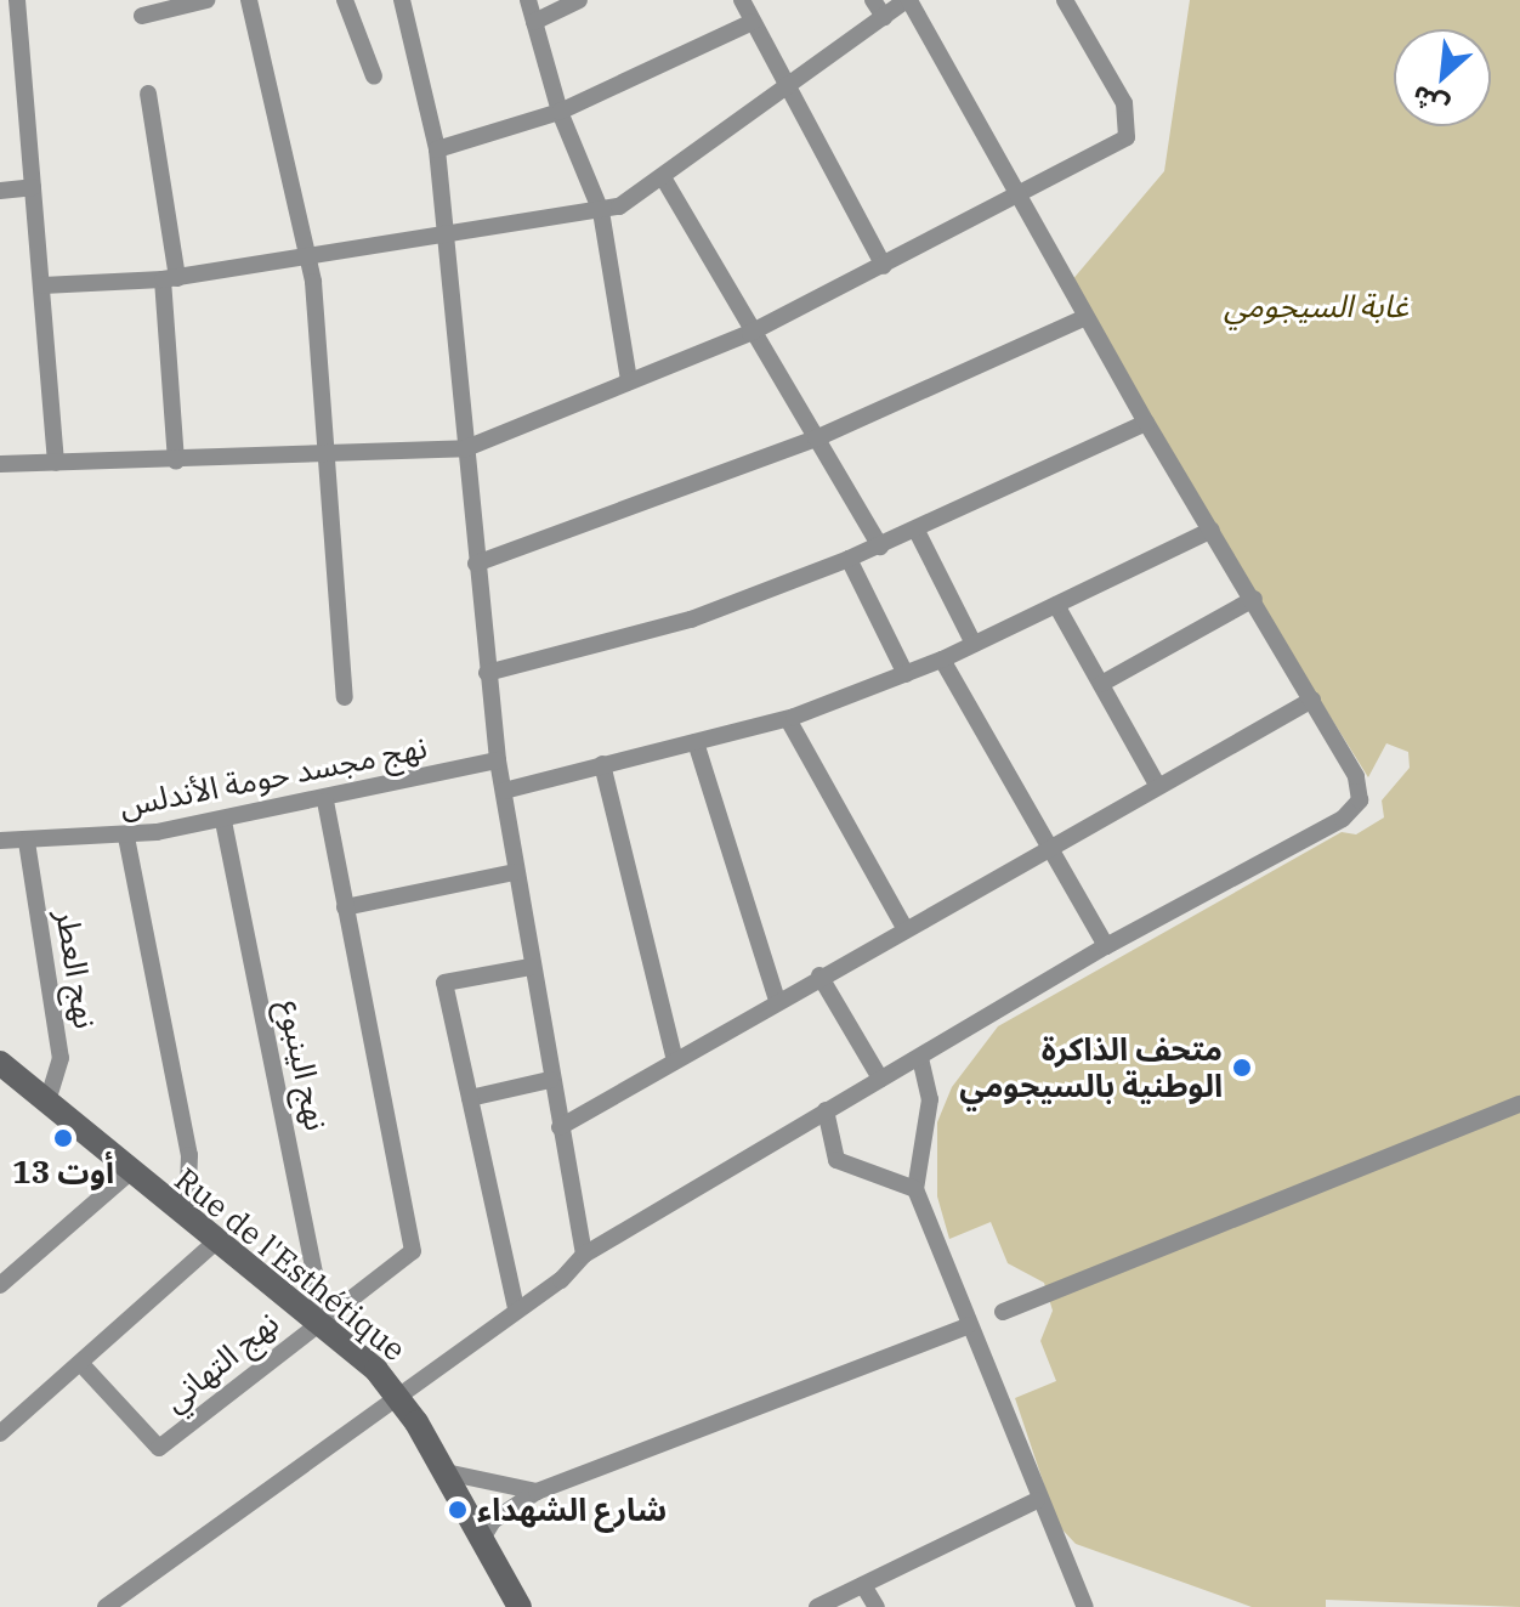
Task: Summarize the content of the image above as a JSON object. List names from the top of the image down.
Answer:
{
  "streets": {
    "street": [
      "نهج مجسد حومة الأندلس",
      "نهج العطر",
      "نهج الينبوع",
      "Rue de l'Esthétique",
      "نهج التهاني"
    ]
  },
  "crossings": [
    ["نهج مجسد حومة الأندلس", "نهج العطر"],
    ["نهج مجسد حومة الأندلس", "نهج الينبوع"],
    ["نهج العطر", "Rue de l'Esthétique"],
    ["نهج الينبوع", "Rue de l'Esthétique"],
    ["نهج الينبوع", "نهج التهاني"],
    ["Rue de l'Esthétique", "نهج التهاني"]
  ],
  "parks": ["غابة السيجومي"],
  "places": ["متحف الذاكرة الوطنية بالسيجومي", "13 أوت", "شارع الشهداء"],
  "north": "bottom left"
}
